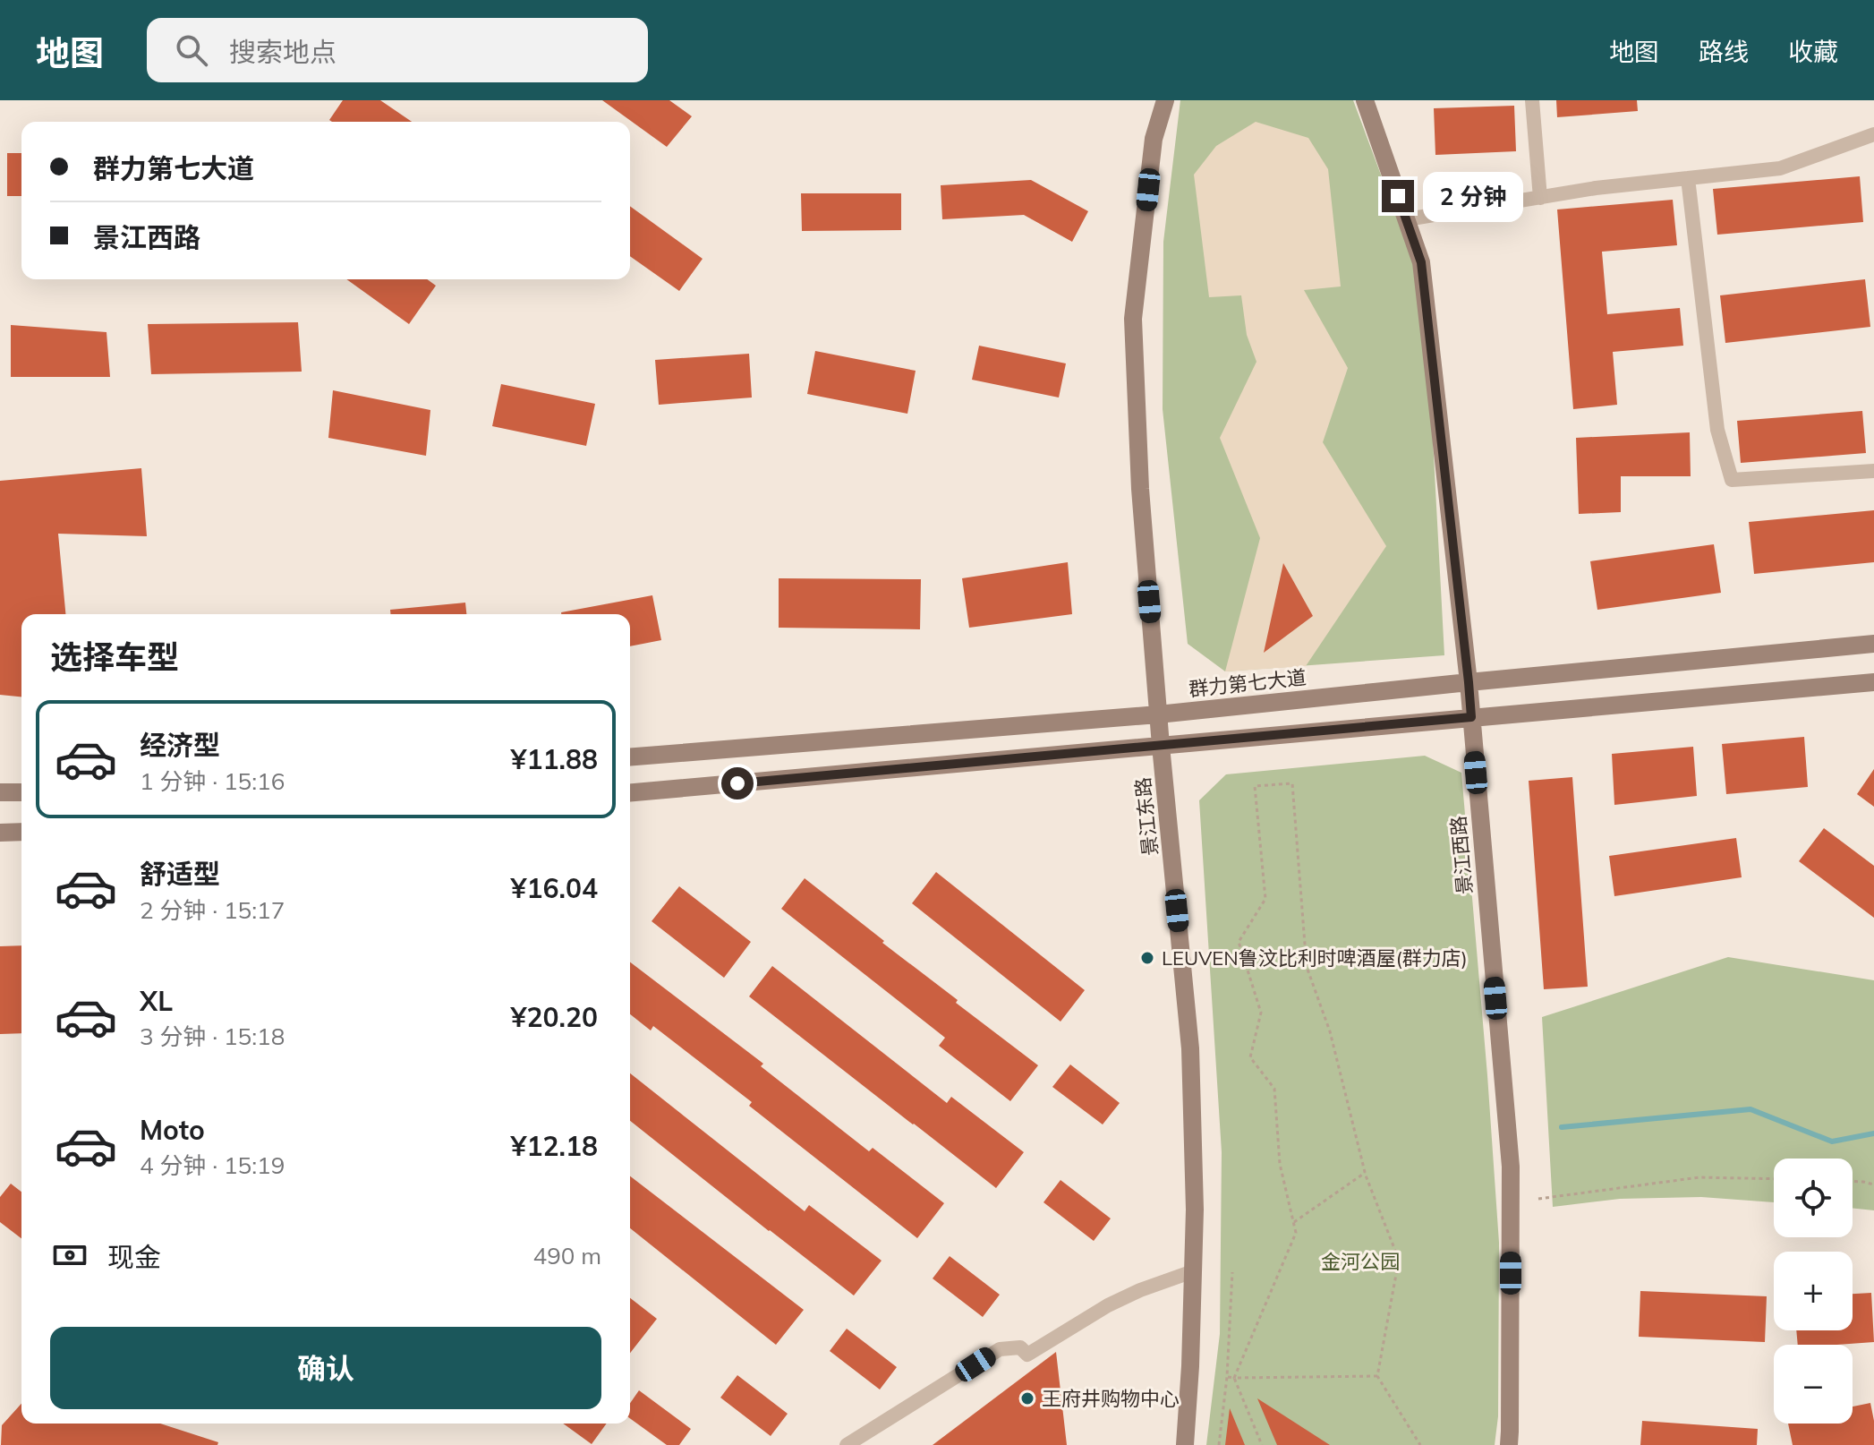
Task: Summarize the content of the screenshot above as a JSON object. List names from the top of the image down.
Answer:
{
  "streets": {
    "main road": ["群力第七大道", "景江东路", "景江西路"]
  },
  "crossings": [
    ["群力第七大道", "景江东路"],
    ["群力第七大道", "景江西路"]
  ],
  "parks": ["金河公园"],
  "places": ["LEUVEN鲁汶比利时啤酒屋(群力店)", "王府井购物中心"],
  "page": {
    "header": "地图",
    "search": "搜索地点",
    "nav": ["地图", "路线", "收藏"],
    "banner": ["群力第七大道", "景江西路"],
    "bubble": "2 分钟",
    "heading": "选择车型",
    "list": [
      {
        "name": "经济型",
        "note": "1 分钟 · 15:16",
        "value": "¥11.88"
      },
      {
        "name": "舒适型",
        "note": "2 分钟 · 15:17",
        "value": "¥16.04"
      },
      {
        "name": "XL",
        "note": "3 分钟 · 15:18",
        "value": "¥20.20"
      },
      {
        "name": "Moto",
        "note": "4 分钟 · 15:19",
        "value": "¥12.18"
      }
    ],
    "map_buttons": ["+", "−"],
    "pay": ["现金", "490 m"],
    "buttons": "确认"
  }
}
